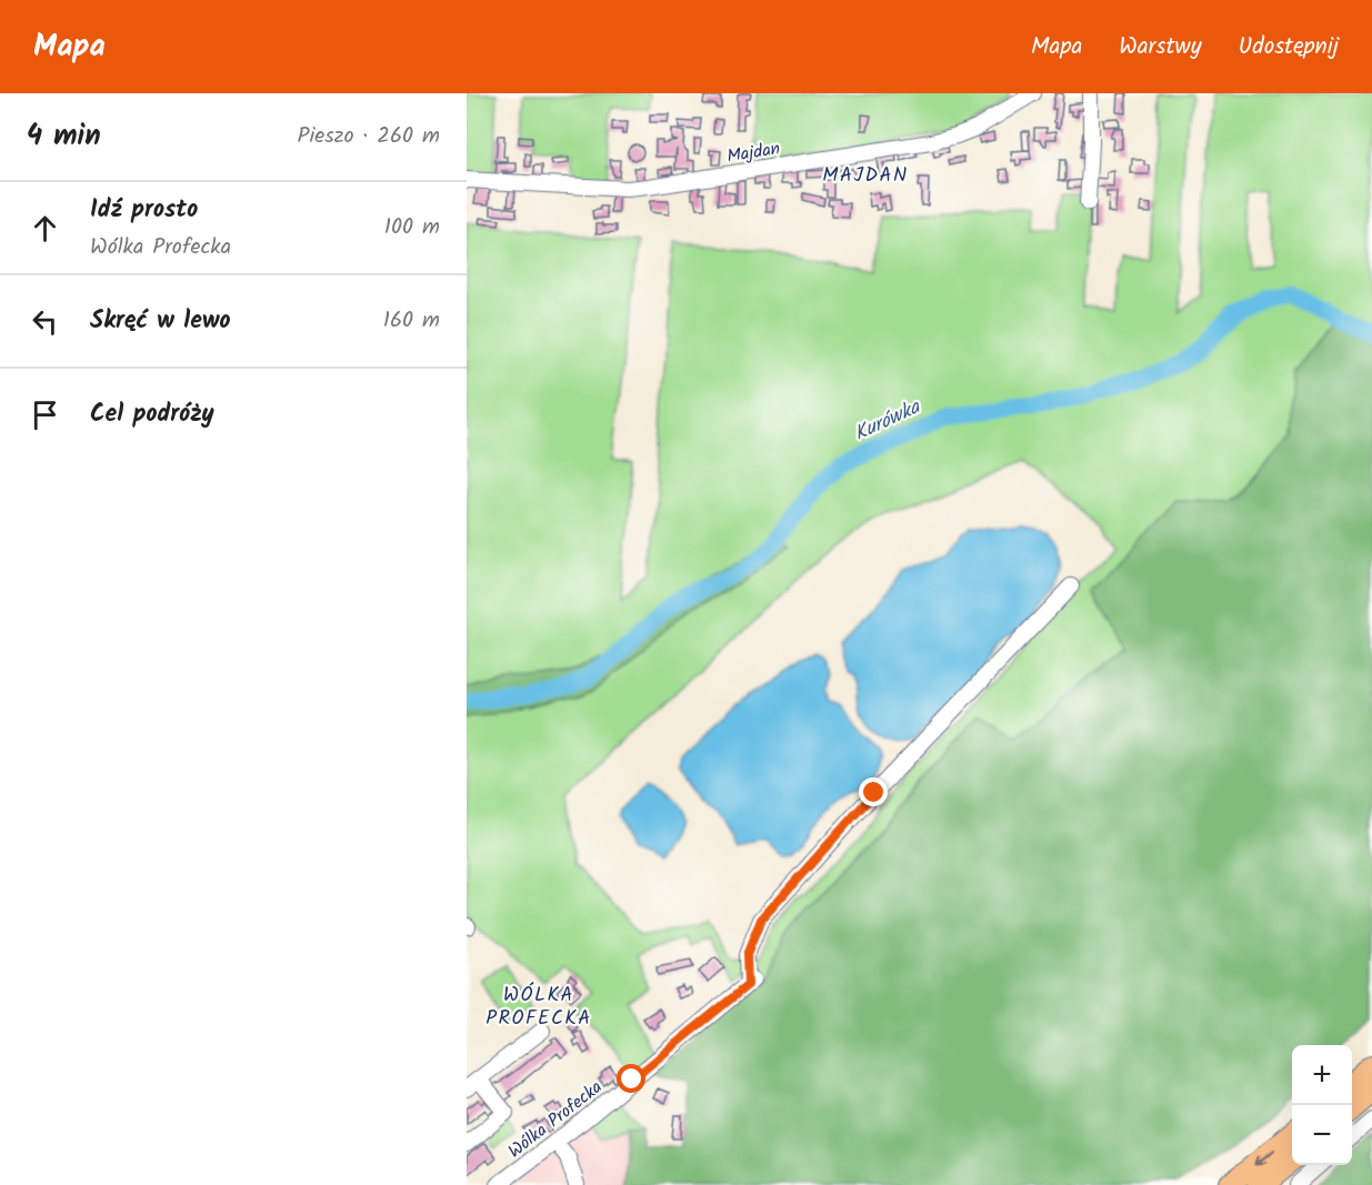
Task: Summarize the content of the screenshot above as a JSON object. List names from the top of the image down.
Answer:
{
  "streets": {
    "street": ["Majdan", "Wólka Profecka"]
  },
  "districts": ["MAJDAN", "WÓLKA PROFECKA"],
  "water": ["Kurówka"],
  "page": {
    "header": "Mapa",
    "nav": ["Mapa", "Warstwy", "Udostępnij"],
    "heading": ["4 min", "Pieszo · 260 m"],
    "list": [
      ["Idź prosto", "Wólka Profecka", "100 m"],
      ["Skręć w lewo", "160 m"],
      "Cel podróży"
    ],
    "map_buttons": ["+", "−"]
  }
}
